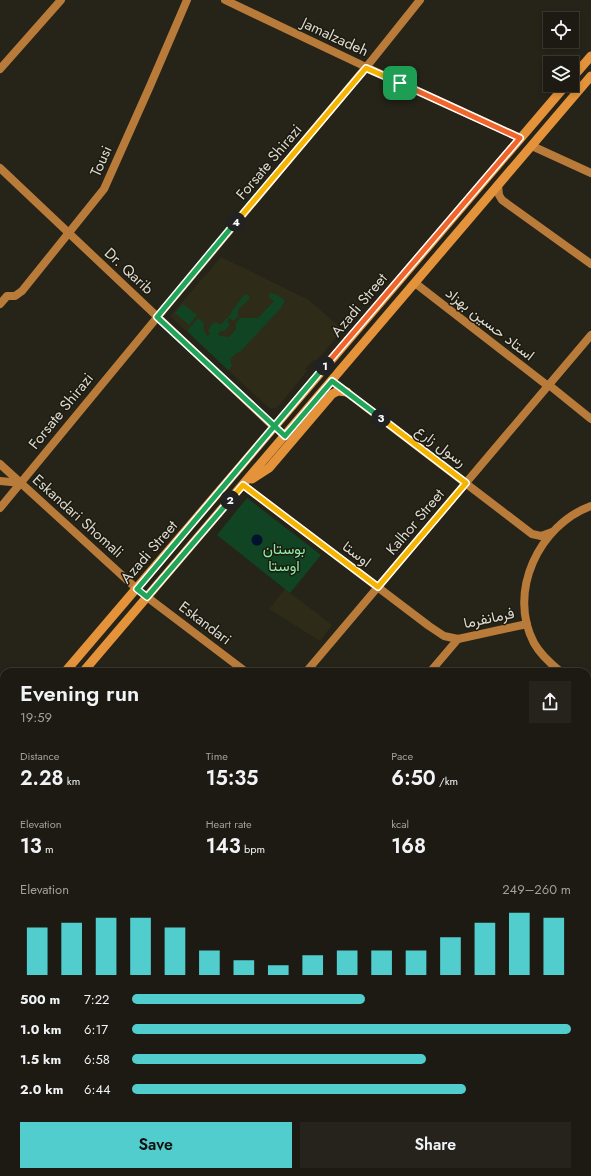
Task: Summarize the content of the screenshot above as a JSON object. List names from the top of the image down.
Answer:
{
  "streets": {
    "main road": ["Azadi Street"],
    "street": [
      "Jamalzadeh",
      "Tousi",
      "Forsate Shirazi",
      "Dr. Qarib",
      "استاد حسین بهزاد",
      "رسول زارع",
      "Eskandari Shomali",
      "Kalhor Street",
      "اوستا",
      "فرمانفرما",
      "Eskandari"
    ]
  },
  "crossings": [
    ["Jamalzadeh", "Forsate Shirazi"],
    ["Jamalzadeh", "Azadi Street"],
    ["Tousi", "Dr. Qarib"],
    ["Forsate Shirazi", "Dr. Qarib"],
    ["Forsate Shirazi", "Eskandari Shomali"],
    ["Dr. Qarib", "Azadi Street"],
    ["Azadi Street", "استاد حسین بهزاد"],
    ["Azadi Street", "رسول زارع"],
    ["Azadi Street", "Eskandari Shomali"],
    ["Azadi Street", "اوستا"],
    ["Azadi Street", "Eskandari"],
    ["استاد حسین بهزاد", "Kalhor Street"],
    ["رسول زارع", "Kalhor Street"],
    ["Kalhor Street", "اوستا"],
    ["اوستا", "فرمانفرما"]
  ],
  "parks": ["بوستان اوستا"],
  "page": {
    "pins": [
      "4",
      "1",
      "3",
      "2"
    ],
    "heading": ["Evening run", "19:59"],
    "stats": [
      ["Distance", "2.28 km"],
      ["Time", "15:35"],
      ["Pace", "6:50 /km"],
      ["Elevation", "13 m"],
      ["Heart rate", "143 bpm"],
      ["kcal", "168"]
    ],
    "chart": ["Elevation", "249–260 m"],
    "list": [
      {
        "name": "500 m",
        "note": "7:22"
      },
      {
        "name": "1.0 km",
        "note": "6:17"
      },
      {
        "name": "1.5 km",
        "note": "6:58"
      },
      {
        "name": "2.0 km",
        "note": "6:44"
      }
    ],
    "buttons": ["Save", "Share"]
  }
}
